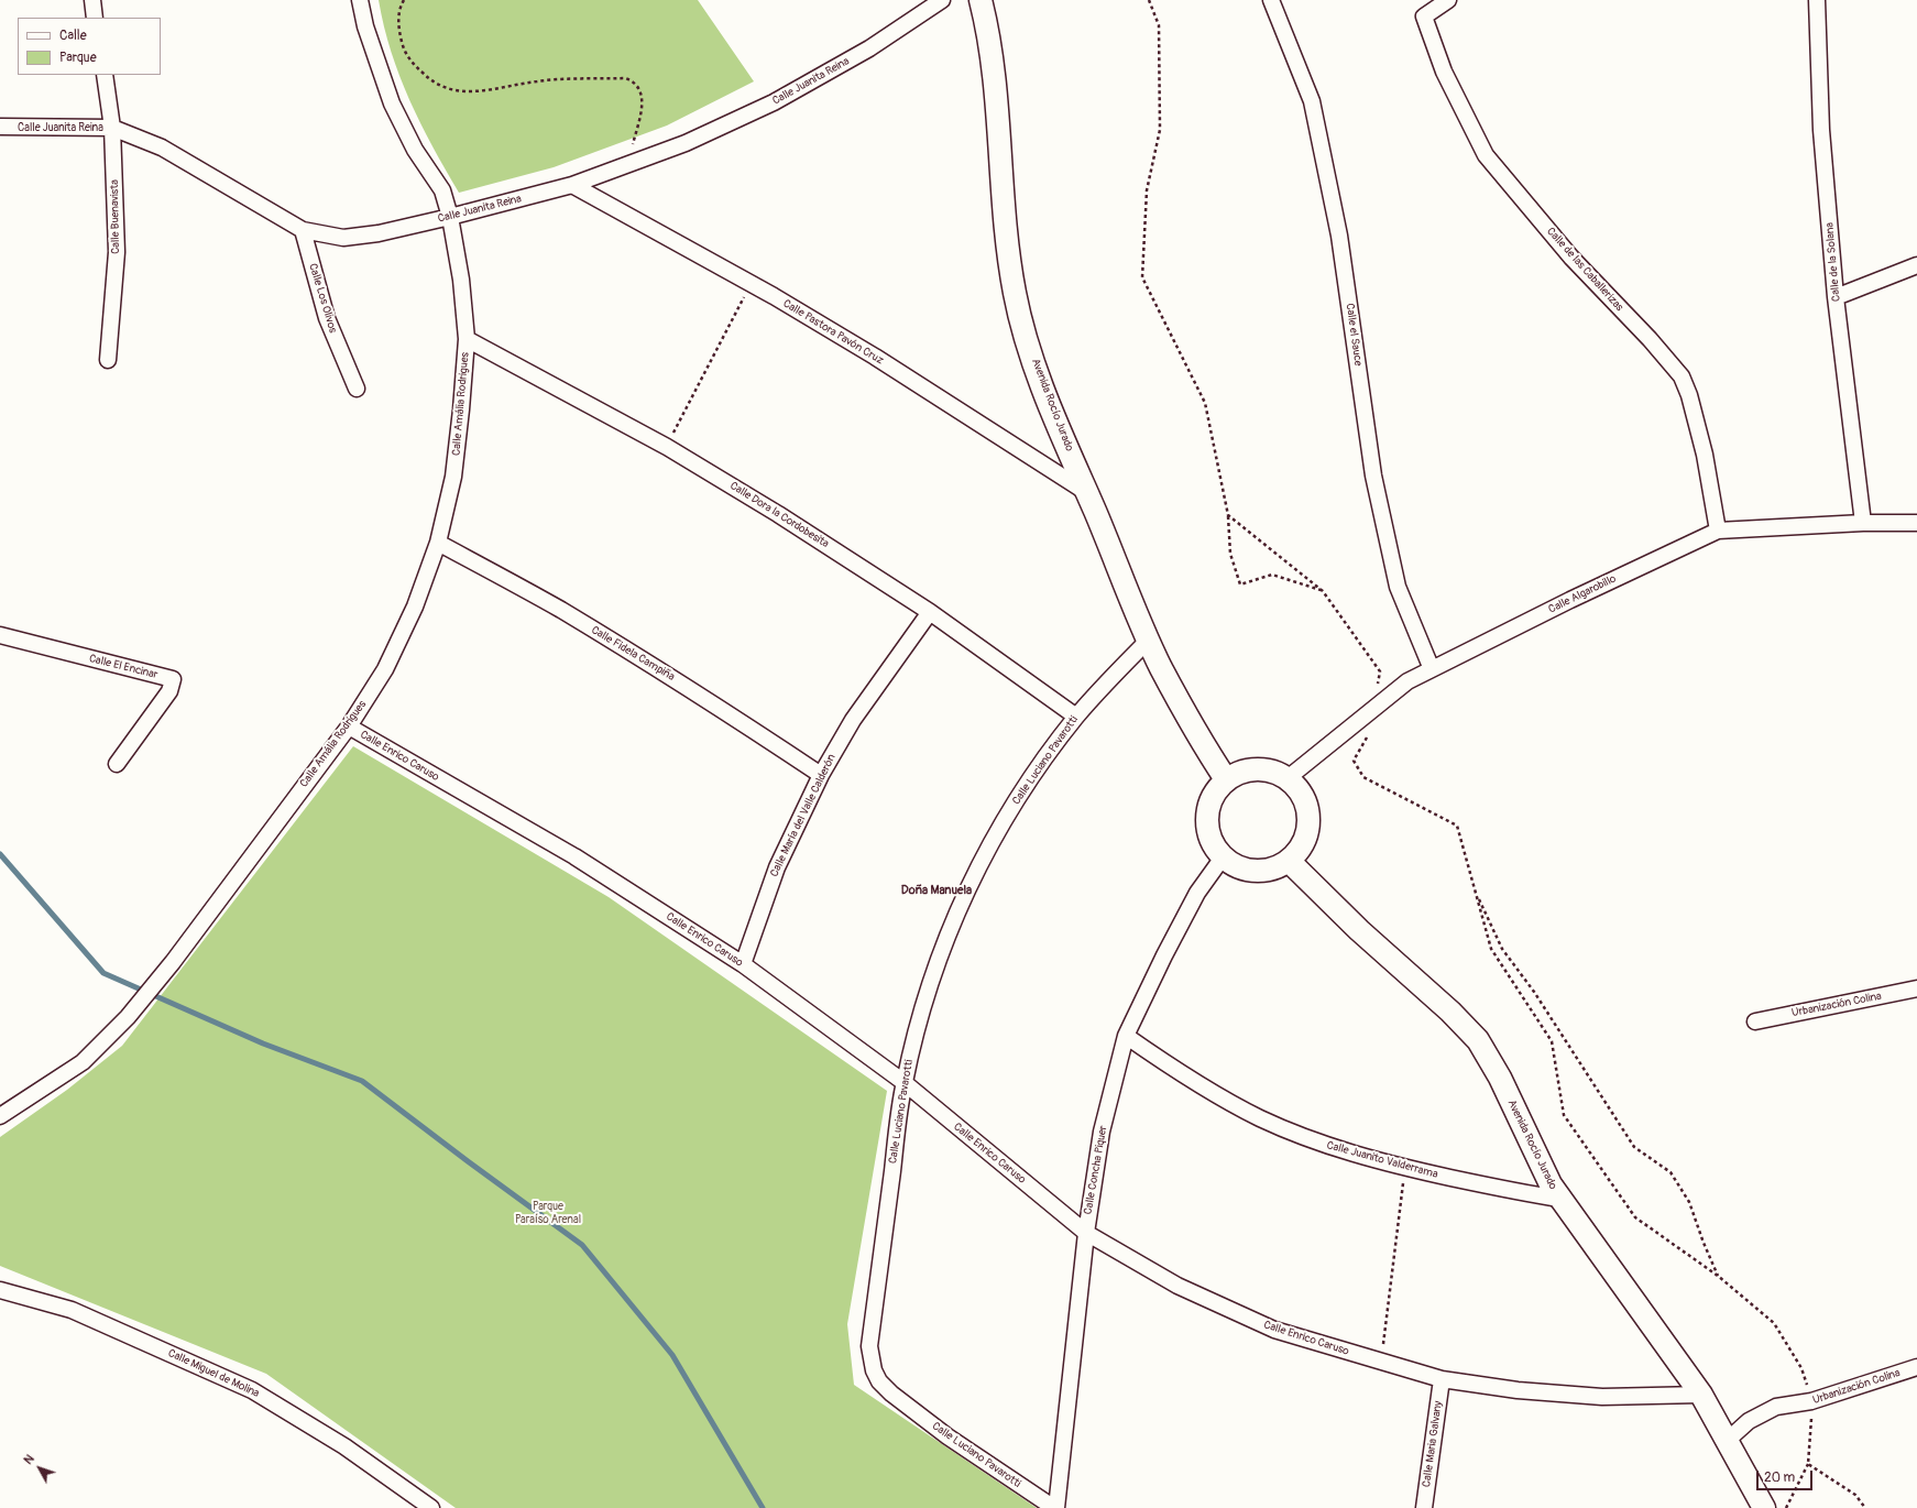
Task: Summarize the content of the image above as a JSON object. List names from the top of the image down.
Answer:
{
  "streets": {
    "street": [
      "Calle Juanita Reina",
      "Calle Buenavista",
      "Calle de la Solana",
      "Calle de las Caballerizas",
      "Calle Los Olivos",
      "Calle Pastora Pavón Cruz",
      "Calle el Sauce",
      "Calle Amália Rodrigues",
      "Avenida Rocío Jurado",
      "Calle Dora la Cordobesita",
      "Calle Algarobillo",
      "Calle Fidela Campiña",
      "Calle El Encinar",
      "Calle Enrico Caruso",
      "Calle Luciano Pavarotti",
      "Calle María del Valle Calderón",
      "Urbanización Colina",
      "Calle Juanito Valderrama",
      "Calle Concha Piquer",
      "Calle Miguel de Molina",
      "Calle Maria Galvany"
    ]
  },
  "crossings": [
    ["Calle Juanita Reina", "Calle Buenavista"],
    ["Calle Juanita Reina", "Calle Los Olivos"],
    ["Calle Juanita Reina", "Calle Pastora Pavón Cruz"],
    ["Calle Juanita Reina", "Calle Amália Rodrigues"],
    ["Calle de la Solana", "Calle Algarobillo"],
    ["Calle de las Caballerizas", "Calle Algarobillo"],
    ["Calle Pastora Pavón Cruz", "Avenida Rocío Jurado"],
    ["Calle el Sauce", "Calle Algarobillo"],
    ["Calle Amália Rodrigues", "Calle Dora la Cordobesita"],
    ["Calle Amália Rodrigues", "Calle Fidela Campiña"],
    ["Calle Amália Rodrigues", "Calle Enrico Caruso"],
    ["Avenida Rocío Jurado", "Calle Algarobillo"],
    ["Avenida Rocío Jurado", "Calle Enrico Caruso"],
    ["Avenida Rocío Jurado", "Calle Luciano Pavarotti"],
    ["Avenida Rocío Jurado", "Urbanización Colina"],
    ["Avenida Rocío Jurado", "Calle Juanito Valderrama"],
    ["Avenida Rocío Jurado", "Calle Concha Piquer"],
    ["Calle Dora la Cordobesita", "Calle Luciano Pavarotti"],
    ["Calle Dora la Cordobesita", "Calle María del Valle Calderón"],
    ["Calle Algarobillo", "Calle Concha Piquer"],
    ["Calle Fidela Campiña", "Calle María del Valle Calderón"],
    ["Calle Enrico Caruso", "Calle Luciano Pavarotti"],
    ["Calle Enrico Caruso", "Calle María del Valle Calderón"],
    ["Calle Enrico Caruso", "Calle Concha Piquer"],
    ["Calle Enrico Caruso", "Calle Maria Galvany"],
    ["Calle Luciano Pavarotti", "Calle Concha Piquer"],
    ["Calle Juanito Valderrama", "Calle Concha Piquer"]
  ],
  "districts": ["Doña Manuela"],
  "parks": ["Parque Paraíso Arenal"],
  "legend": ["Calle", "Parque"],
  "scale_bar": "20 m",
  "north": "top left"
}
